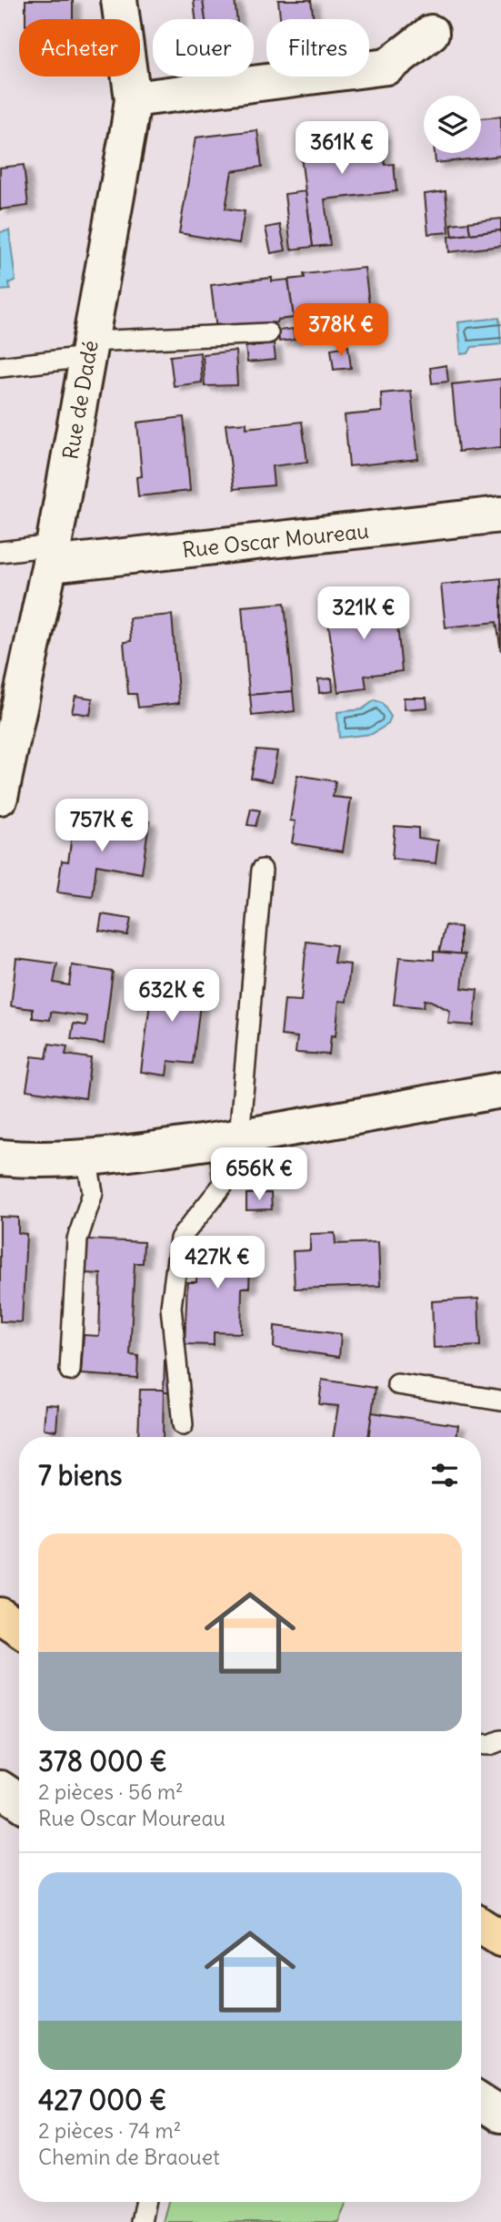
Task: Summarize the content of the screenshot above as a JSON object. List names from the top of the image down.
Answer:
{
  "streets": {
    "street": ["Rue de Dadé", "Rue Oscar Moureau"]
  },
  "crossings": [
    ["Rue de Dadé", "Rue Oscar Moureau"]
  ],
  "page": {
    "chip": ["Acheter", "Louer", "Filtres"],
    "price": [
      "361K €",
      "378K €",
      "321K €",
      "757K €",
      "632K €",
      "656K €",
      "427K €"
    ],
    "heading": "7 biens",
    "list": [
      {
        "name": "378 000 €",
        "note": "2 pièces · 56 m² · Rue Oscar Moureau"
      },
      {
        "name": "427 000 €",
        "note": "2 pièces · 74 m² · Chemin de Braouet"
      }
    ]
  }
}
